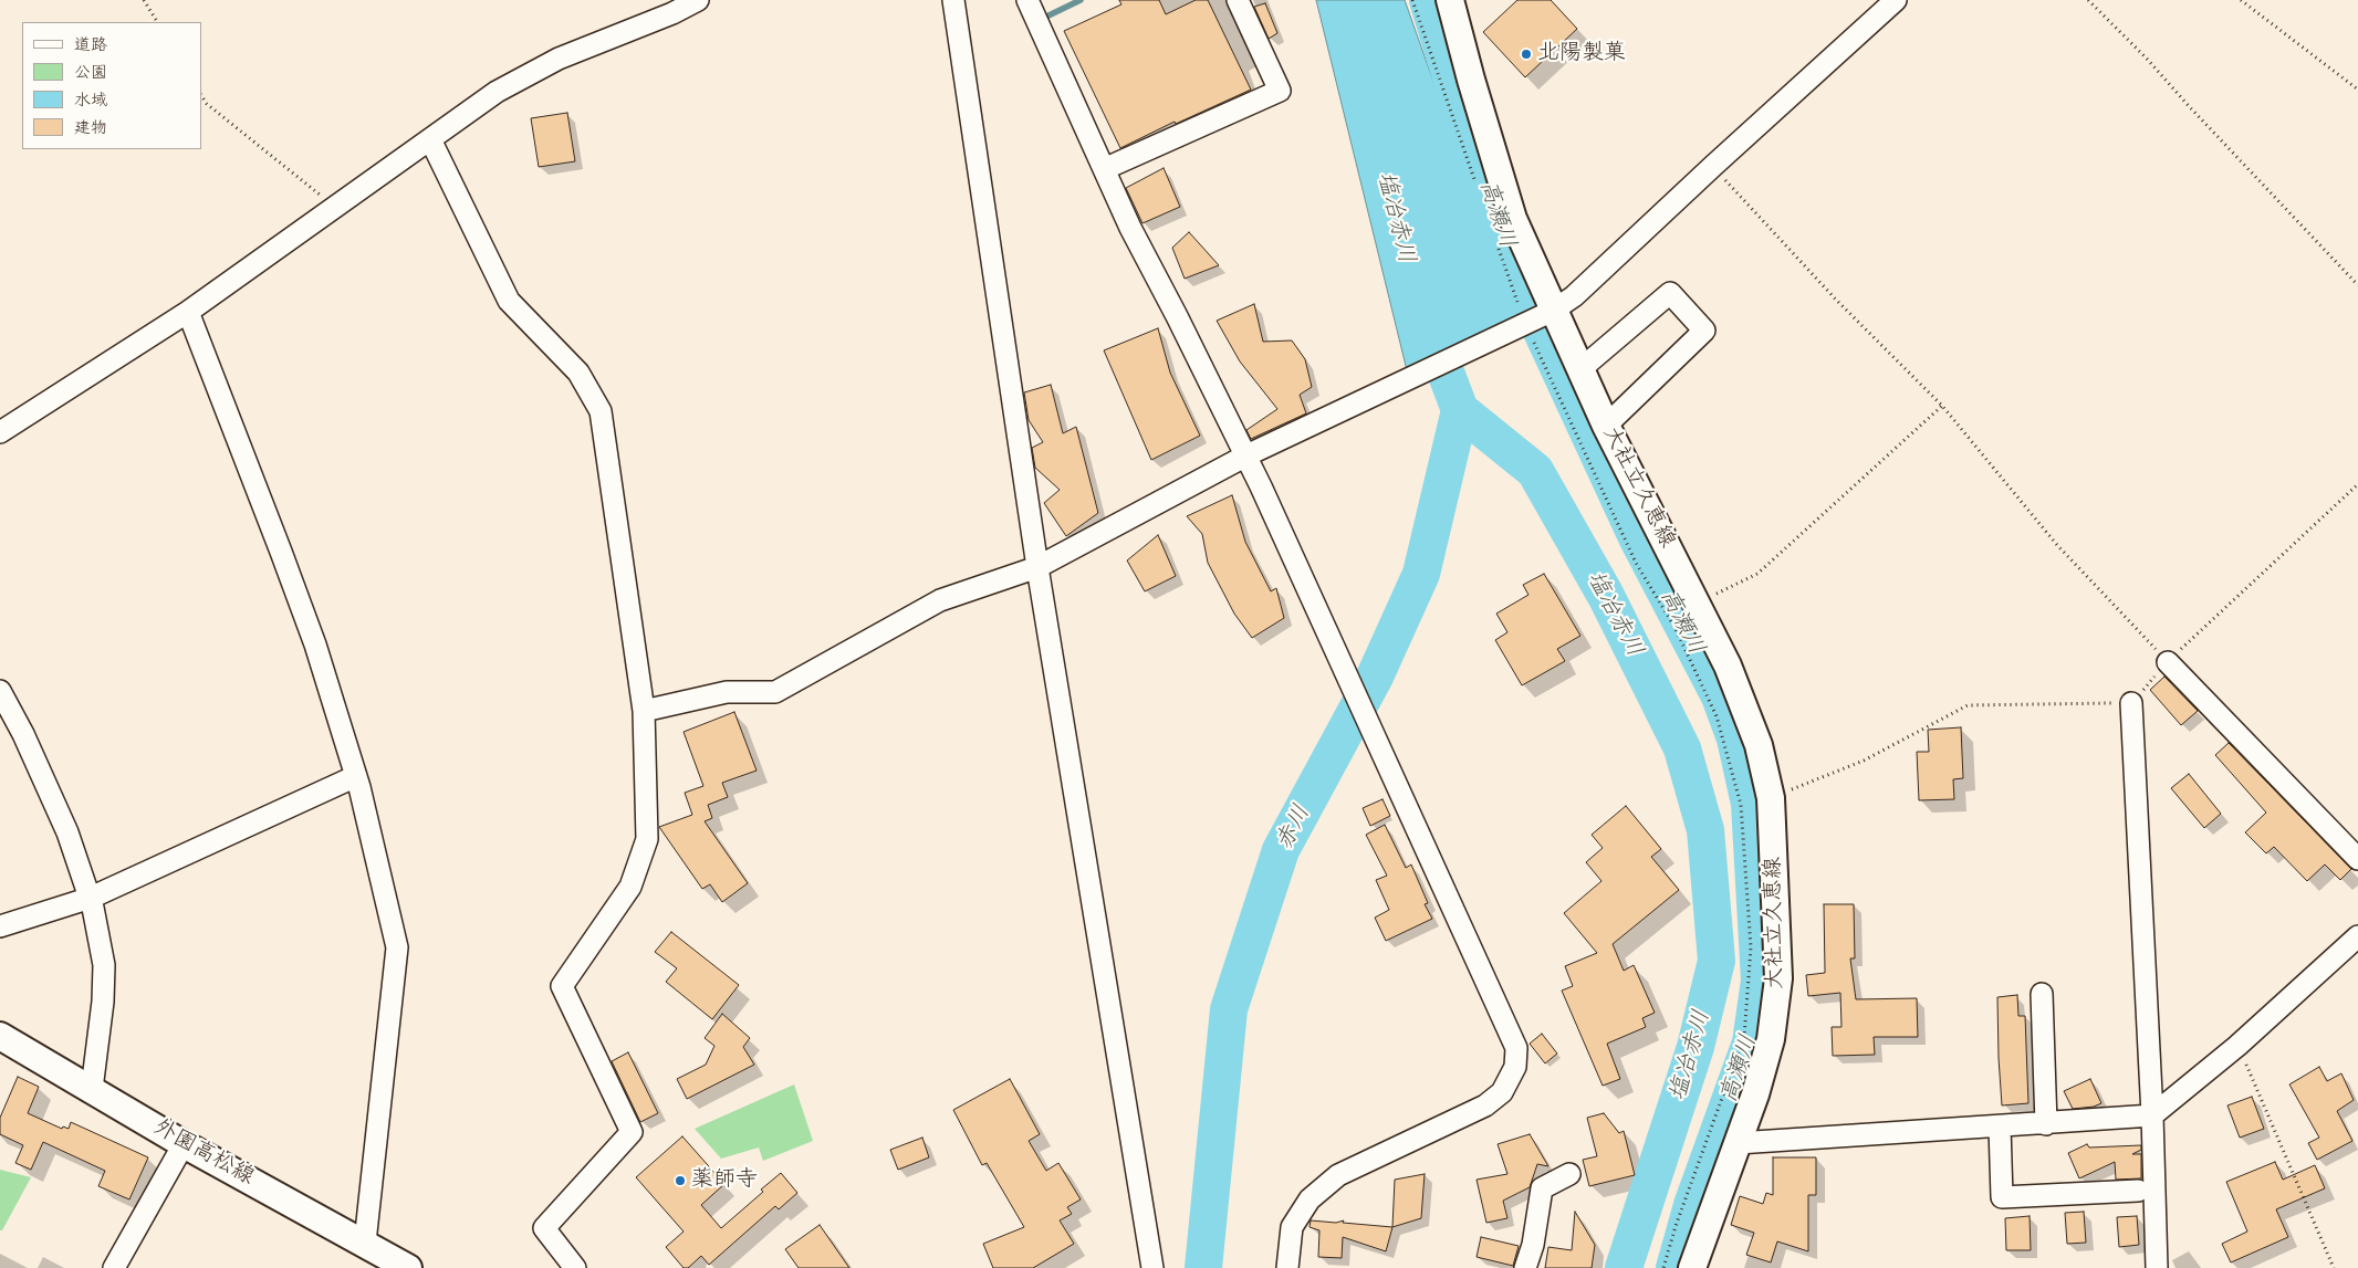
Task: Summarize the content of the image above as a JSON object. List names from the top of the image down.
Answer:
{
  "streets": {
    "main road": ["大社立久恵線", "外園高松線"]
  },
  "water": ["高瀬川", "塩冶赤川", "赤川"],
  "places": ["北陽製菓", "薬師寺"],
  "legend": [
    "道路",
    "公園",
    "水域",
    "建物"
  ]
}
